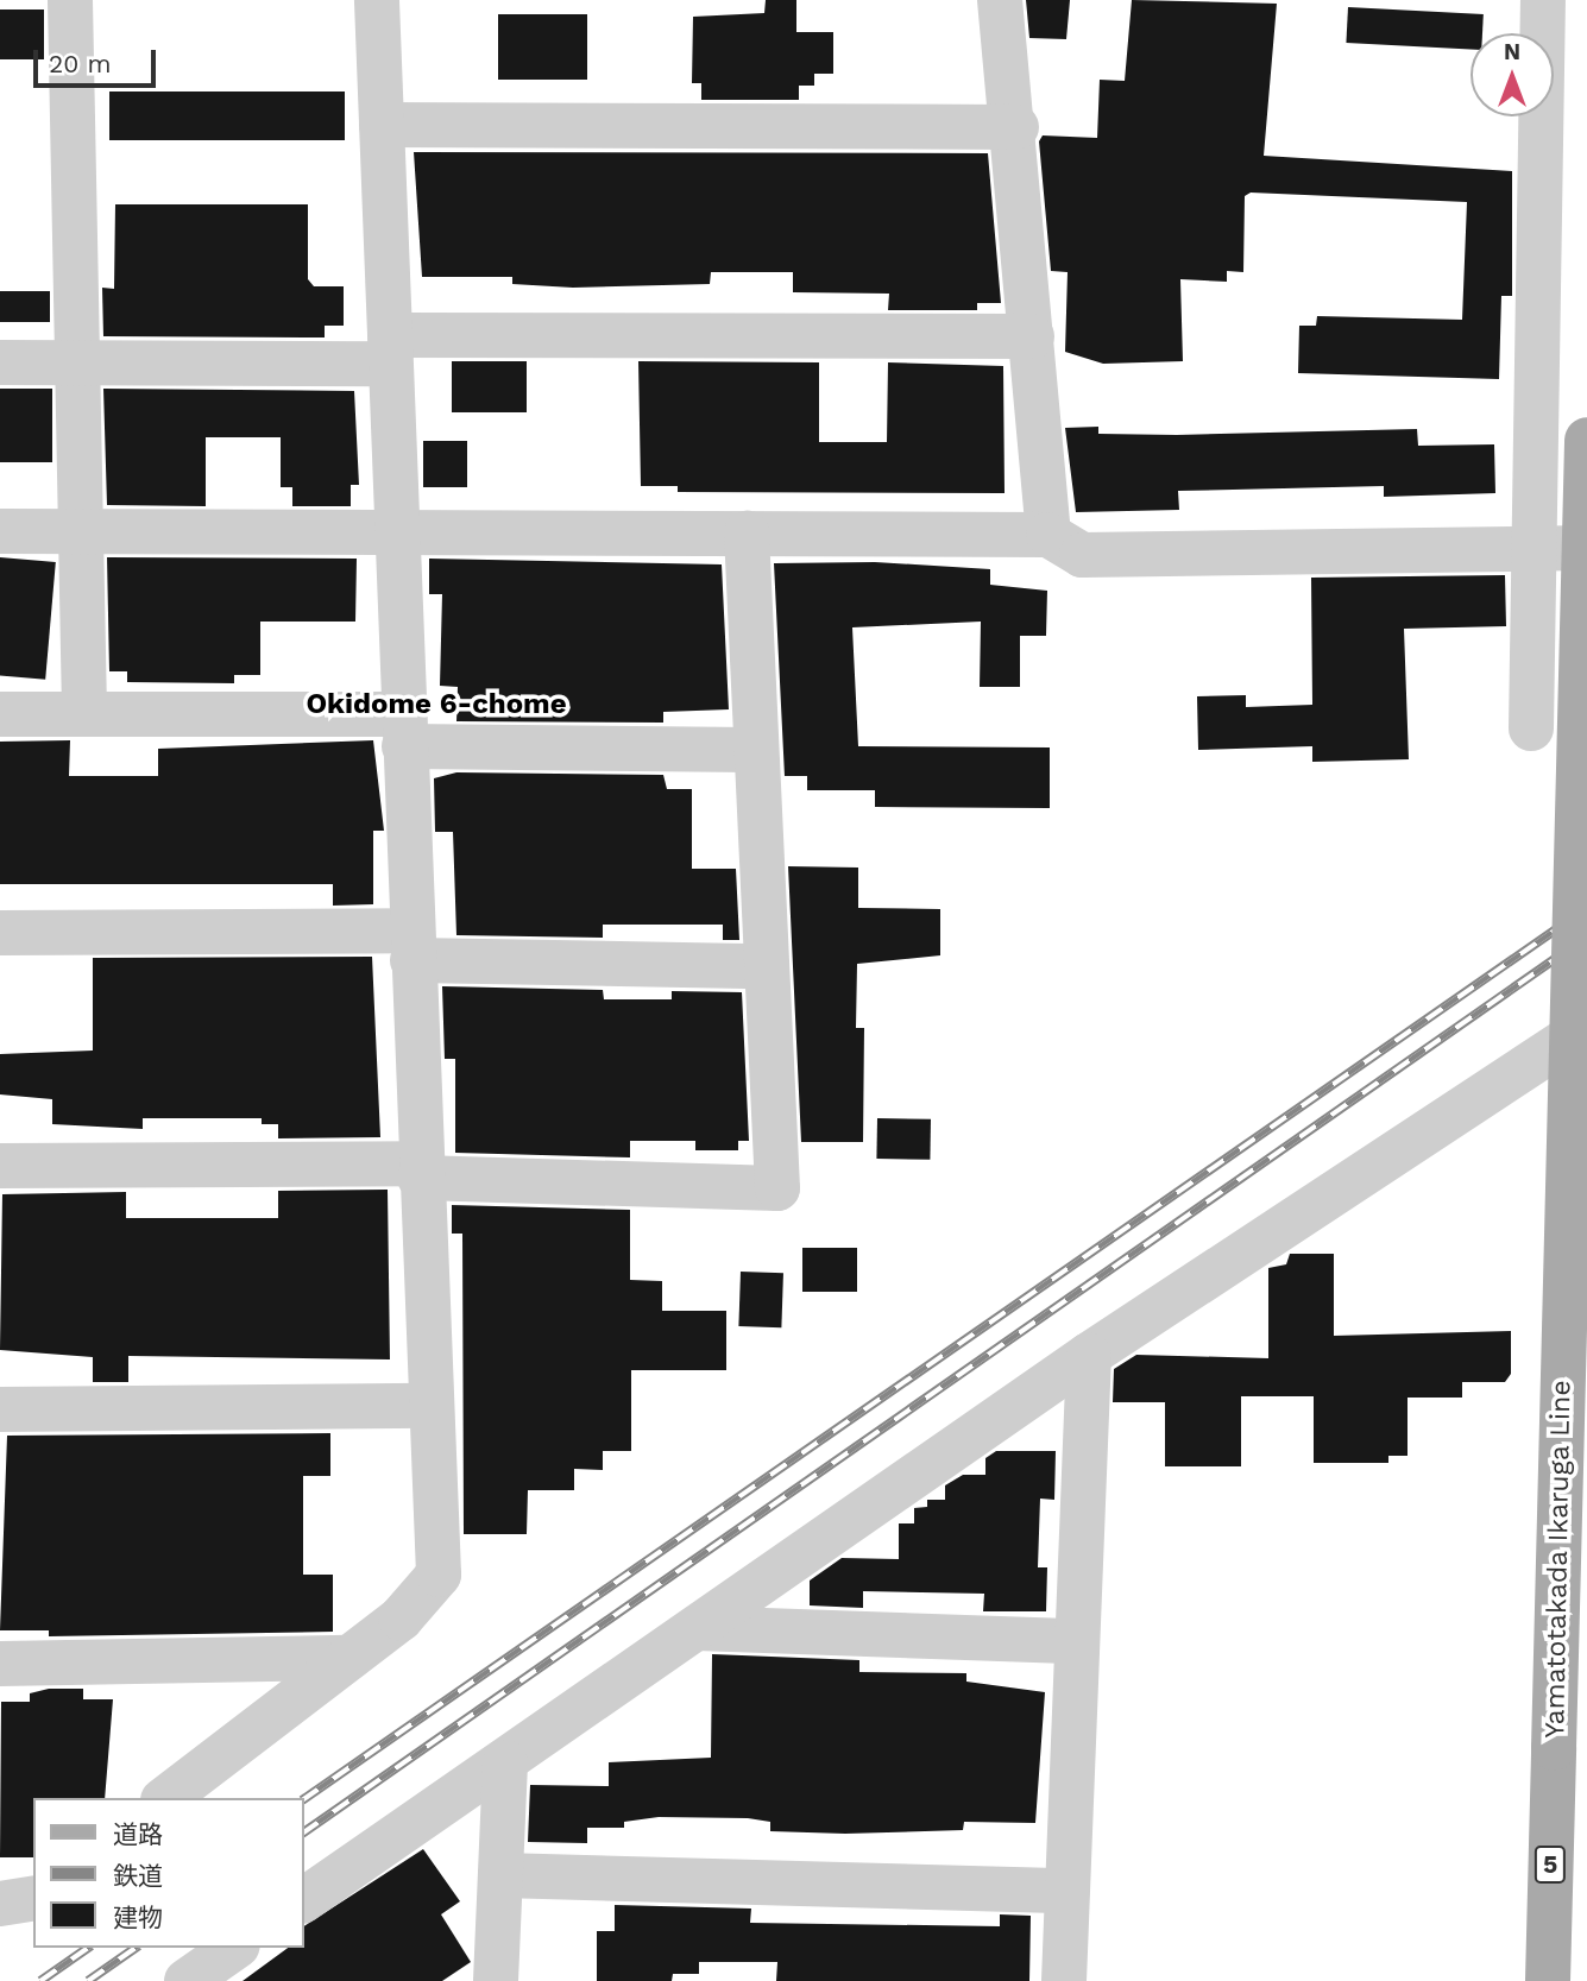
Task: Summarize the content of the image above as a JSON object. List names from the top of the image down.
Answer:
{
  "streets": {
    "main road": ["Yamatotakada Ikaruga Line", "5"]
  },
  "districts": ["Okidome 6-chome"],
  "legend": ["道路", "鉄道", "建物"],
  "scale_bar": "20 m",
  "north": "top"
}
